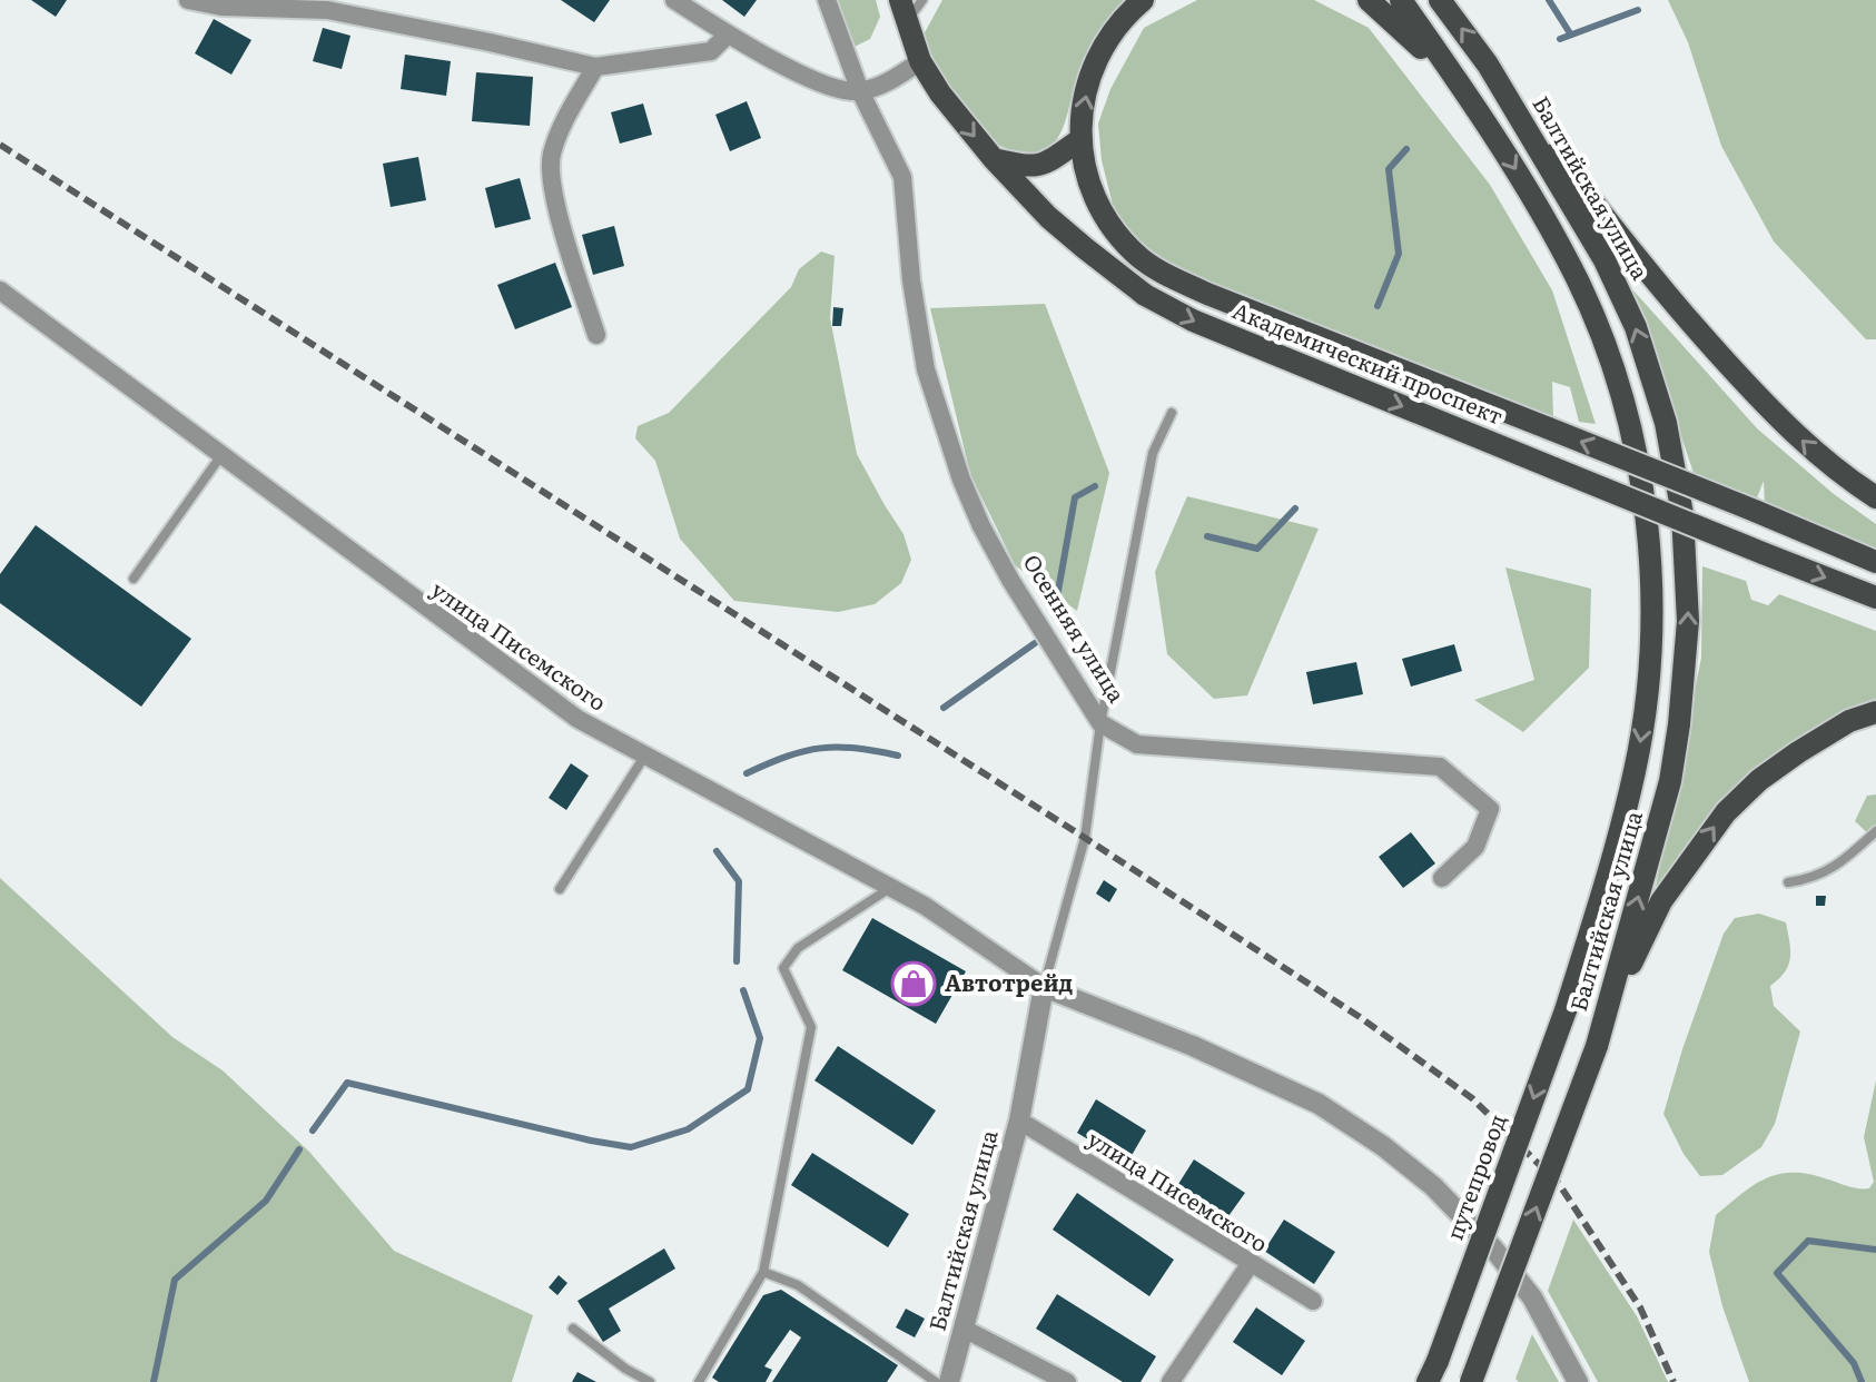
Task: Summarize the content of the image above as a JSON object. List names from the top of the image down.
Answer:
{
  "streets": {
    "main road": ["Балтийская улица", "Академический проспект", "путепровод"],
    "street": ["Осенняя улица", "улица Писемского"]
  },
  "crossings": [
    ["Балтийская улица", "улица Писемского"],
    ["Балтийская улица", "путепровод"]
  ],
  "one_way": ["путепровод"],
  "places": {
    "shop": ["Автотрейд"]
  }
}
